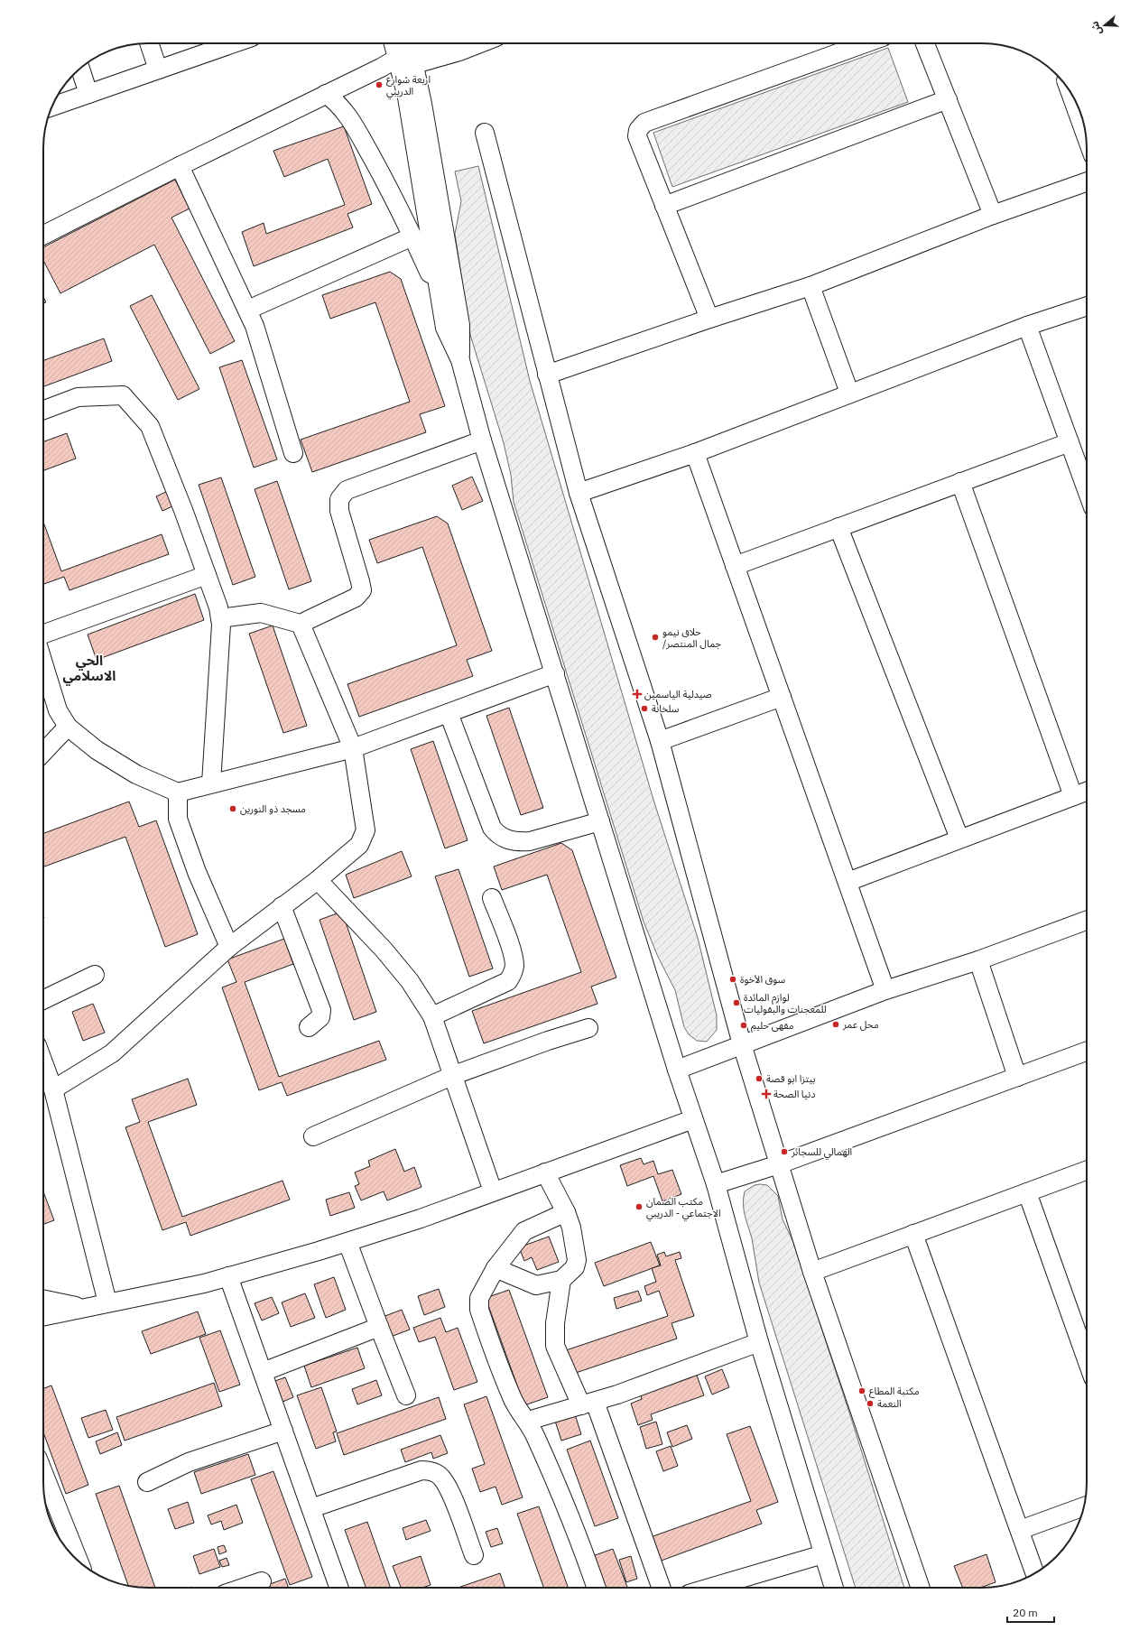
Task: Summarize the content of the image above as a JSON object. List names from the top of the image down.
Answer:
{
  "districts": ["الحي الاسلامي"],
  "places": {
    "other": [
      "اربعة شوارع الدريبي",
      "حلاق نيمو /جمال المنتصر",
      "سلخانة",
      "مسجد ذو النورين",
      "سوق الأخوة",
      "لوازم المائدة للمعجنات والبقوليات",
      "محل عمر",
      "مقهى حليم",
      "بيتزا ابو قصة",
      "الهمالي للسجائر",
      "مكتب الضمان الاجتماعي - الدريبي",
      "مكتبة المطاع",
      "النعمة"
    ],
    "health": ["صيدلية الياسمين", "دنيا الصحة"]
  },
  "scale_bar": "20 m",
  "north": "left"
}
